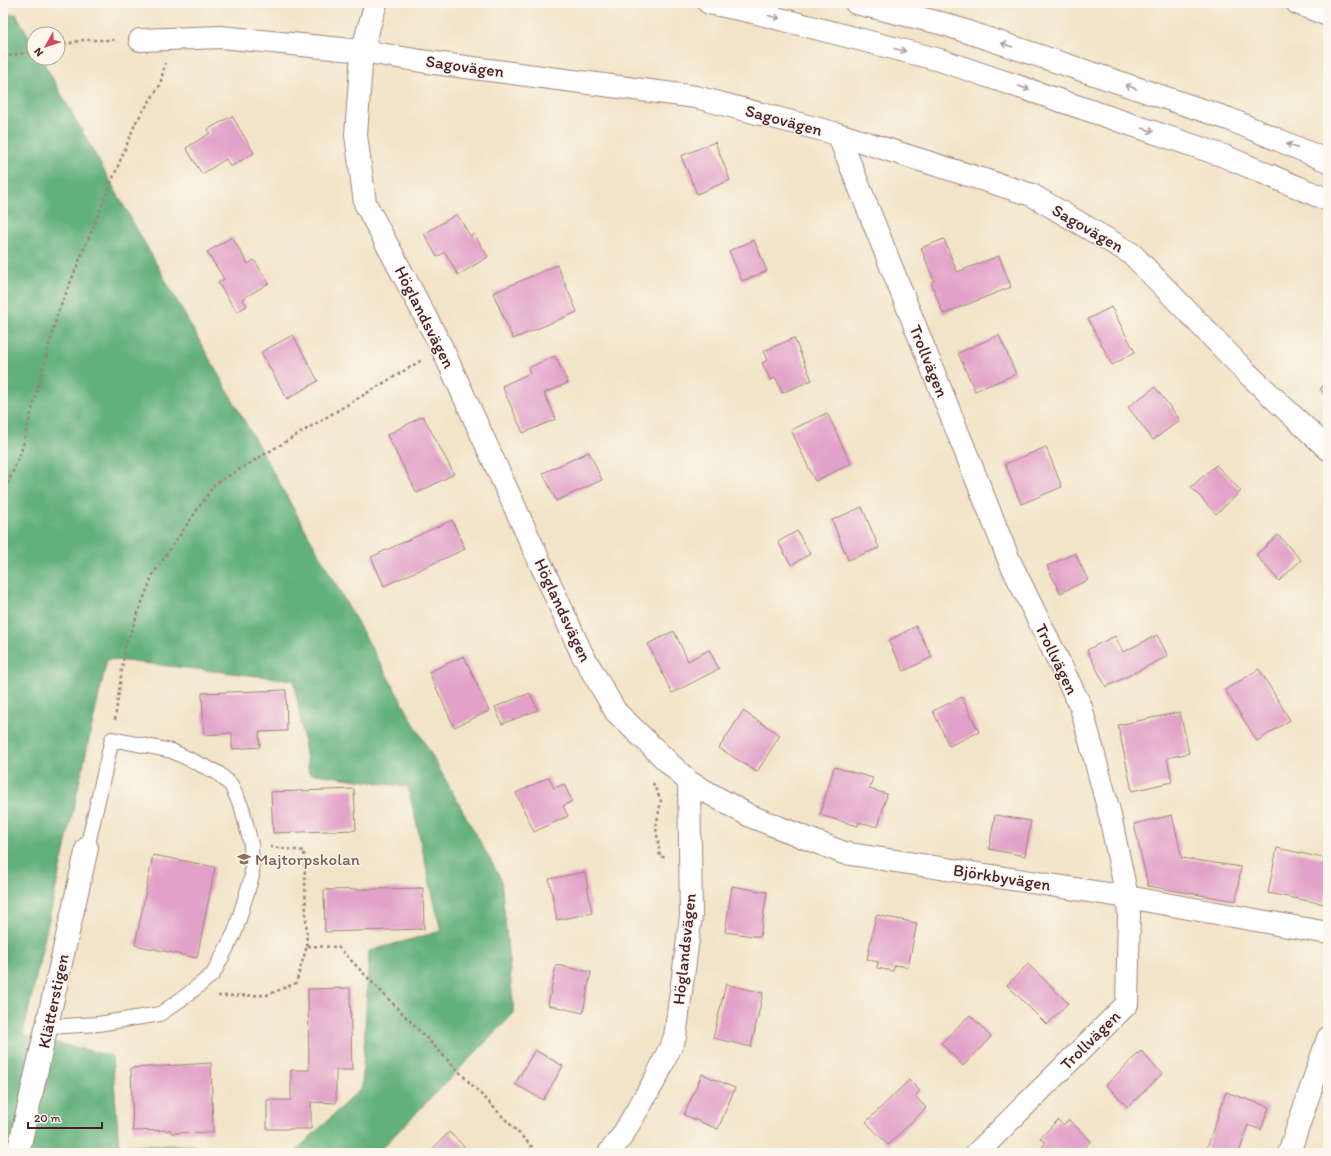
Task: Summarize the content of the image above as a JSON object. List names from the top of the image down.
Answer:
{
  "streets": {
    "main road": [
      "Sagovägen",
      "Höglandsvägen",
      "Trollvägen",
      "Björkbyvägen",
      "Klätterstigen"
    ]
  },
  "crossings": [
    ["Sagovägen", "Höglandsvägen"],
    ["Sagovägen", "Trollvägen"],
    ["Höglandsvägen", "Björkbyvägen"],
    ["Trollvägen", "Björkbyvägen"]
  ],
  "places": {
    "school or university": ["Majtorpskolan"]
  },
  "scale_bar": "20 m",
  "north": "bottom left"
}
